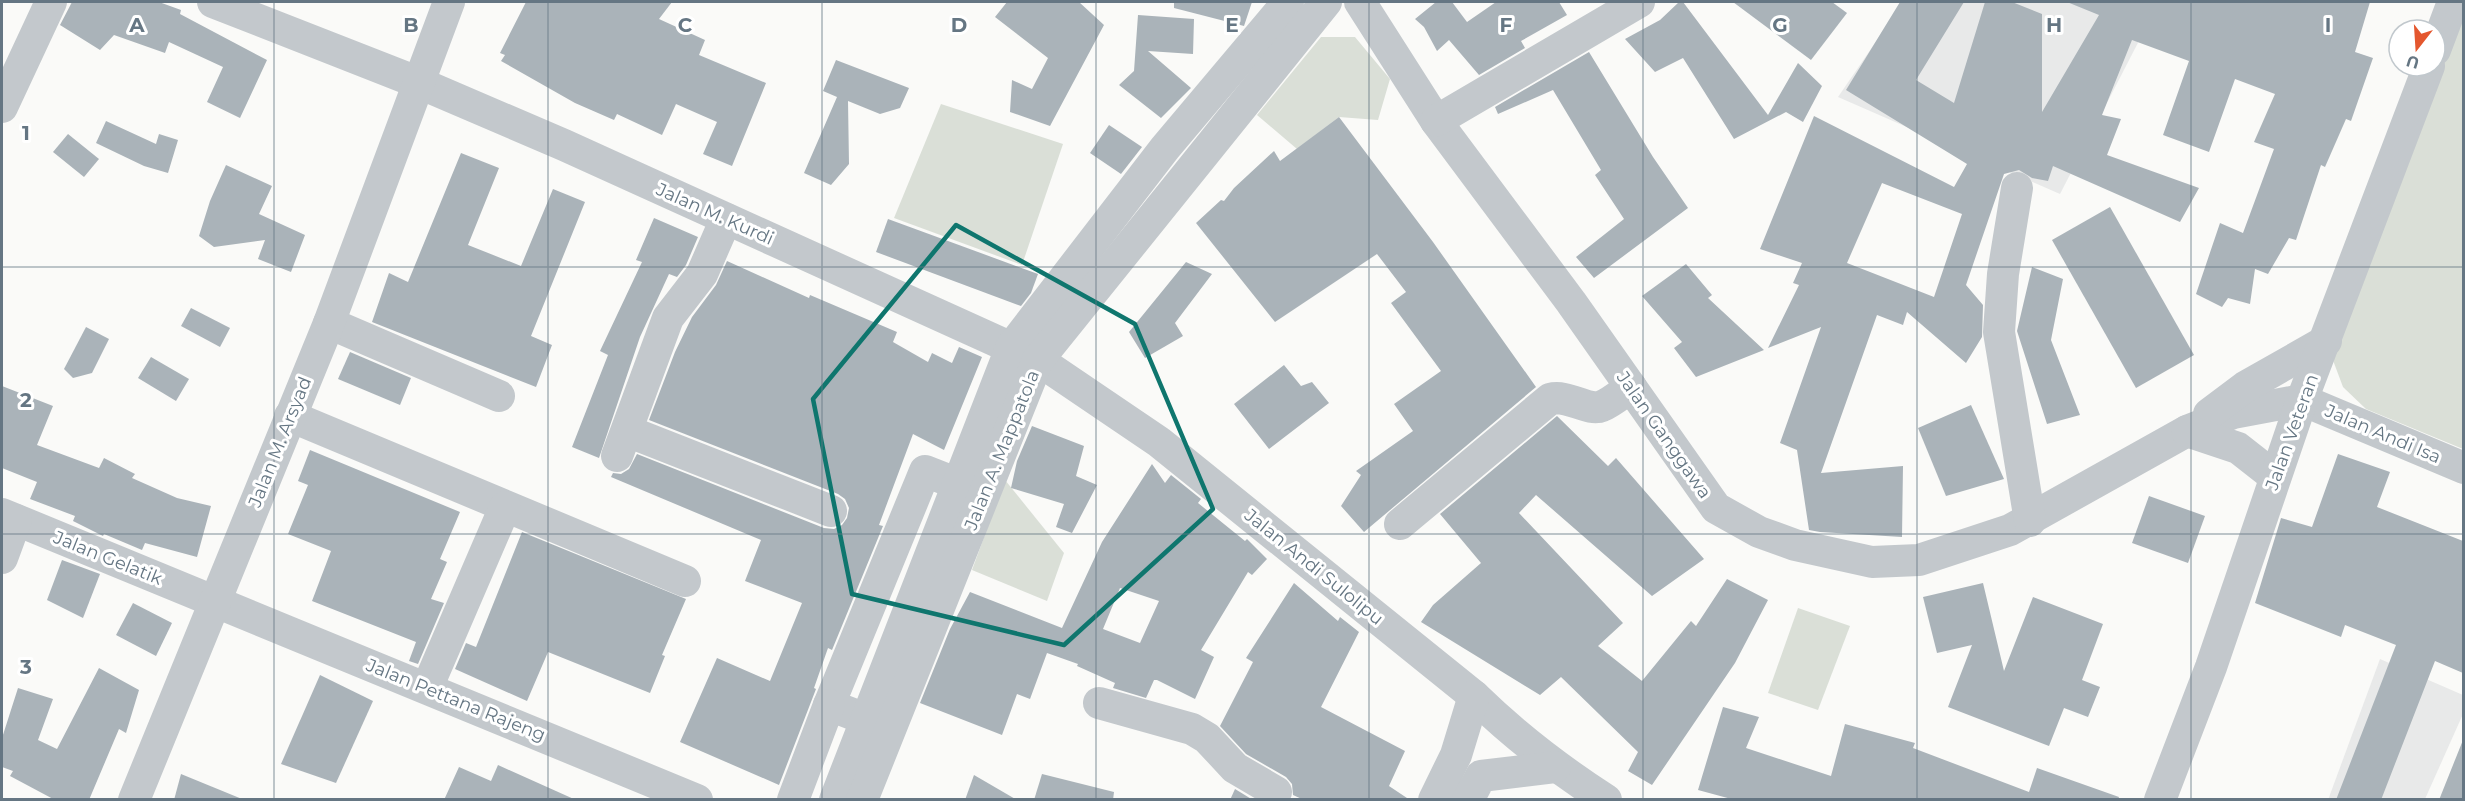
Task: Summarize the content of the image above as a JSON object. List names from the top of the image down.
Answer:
{
  "streets": {
    "street": [
      "Jalan M. Kurdi",
      "Jalan Veteran",
      "Jalan Andi Isa",
      "Jalan Ganggawa",
      "Jalan M. Arsyad",
      "Jalan A. Mappatola",
      "Jalan Gelatik",
      "Jalan Andi Sulolipu",
      "Jalan Pettana Rajeng"
    ]
  },
  "crossings": [
    ["Jalan M. Kurdi", "Jalan M. Arsyad"],
    ["Jalan M. Kurdi", "Jalan A. Mappatola"],
    ["Jalan M. Kurdi", "Jalan Andi Sulolipu"],
    ["Jalan Veteran", "Jalan Andi Isa"],
    ["Jalan M. Arsyad", "Jalan Gelatik"],
    ["Jalan M. Arsyad", "Jalan Pettana Rajeng"],
    ["Jalan A. Mappatola", "Jalan Andi Sulolipu"],
    ["Jalan Gelatik", "Jalan Pettana Rajeng"]
  ],
  "north": "bottom",
  "grid": {
    "columns": [
      "A",
      "B",
      "C",
      "D",
      "E",
      "F",
      "G",
      "H",
      "I"
    ],
    "rows": ["1", "2", "3"]
  }
}
